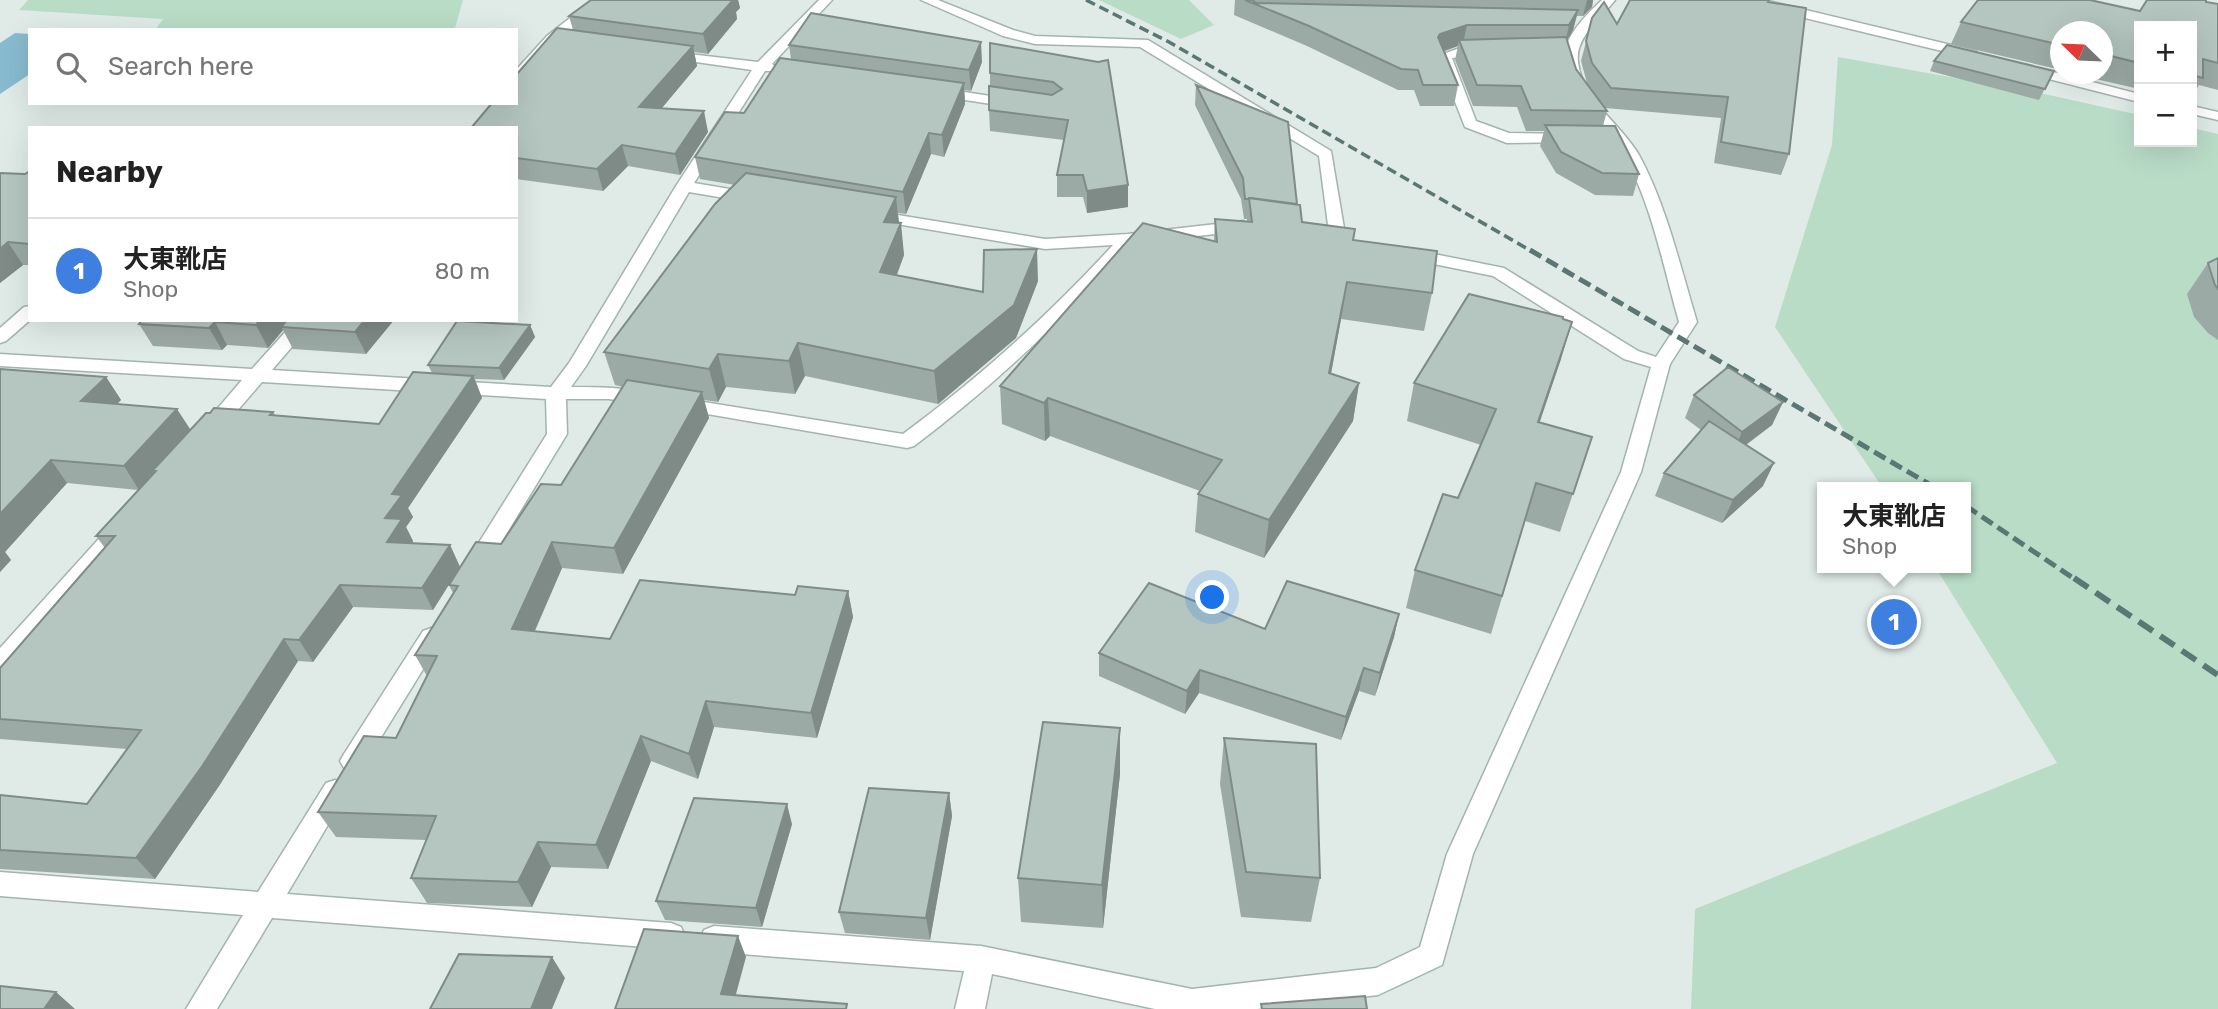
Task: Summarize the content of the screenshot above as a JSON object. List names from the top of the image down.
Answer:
{
  "north": "top left",
  "page": {
    "map_buttons": ["+", "−"],
    "search": "Search here",
    "heading": "Nearby",
    "list": [
      {
        "mark": "1",
        "name": "大東靴店",
        "note": "Shop",
        "value": "80 m"
      }
    ],
    "popup": ["大東靴店", "Shop"],
    "pins": "1"
  }
}
